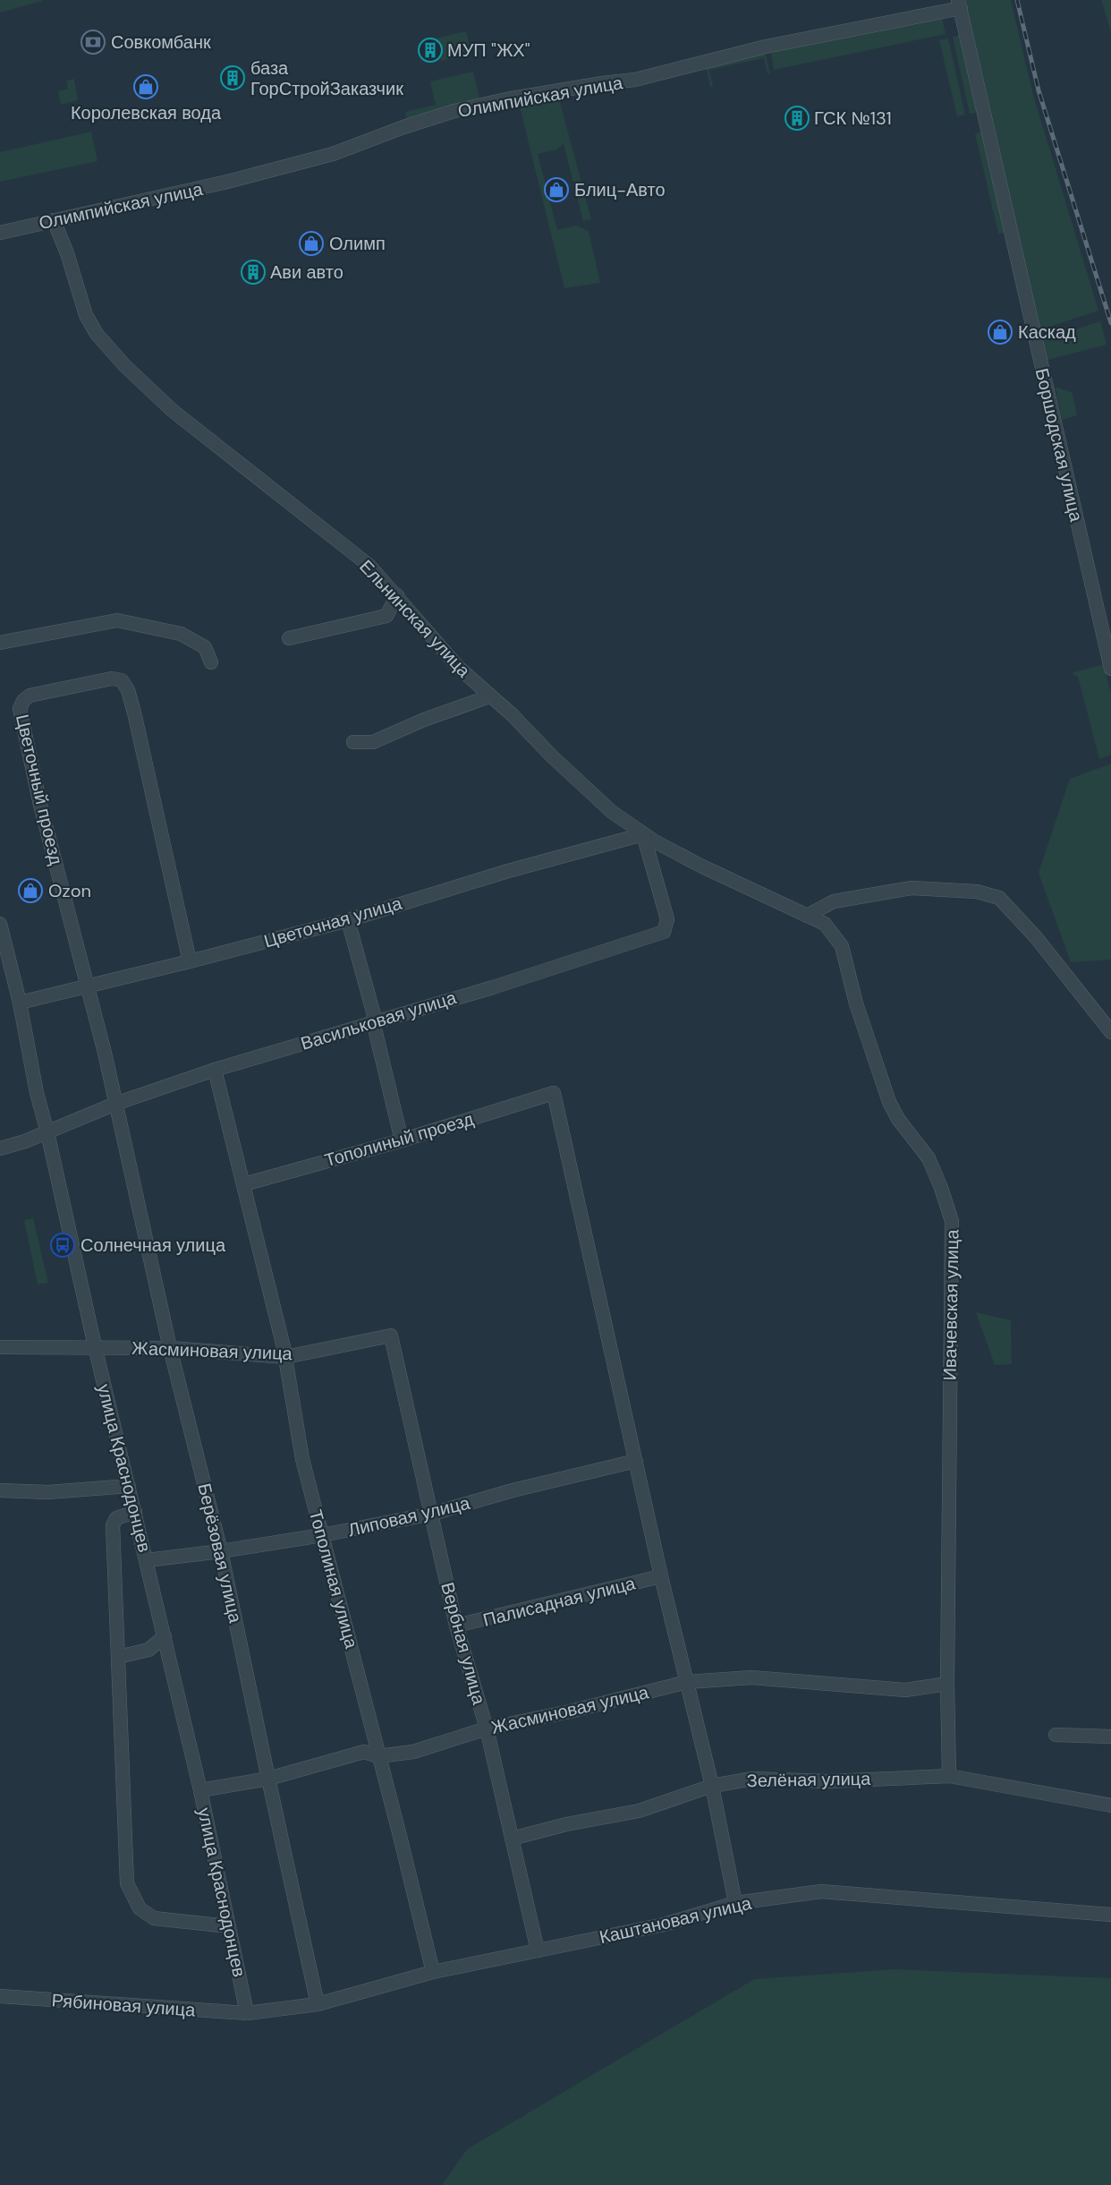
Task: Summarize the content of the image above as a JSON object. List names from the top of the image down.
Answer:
{
  "streets": {
    "street": [
      "Олимпийская улица",
      "Боршодская улица",
      "Ельнинская улица",
      "Цветочный проезд",
      "Цветочная улица",
      "Васильковая улица",
      "Тополиный проезд",
      "Ивачевская улица",
      "Жасминовая улица",
      "улица Краснодонцев",
      "Липовая улица",
      "Берёзовая улица",
      "Тополиная улица",
      "Палисадная улица",
      "Вербная улица",
      "Зелёная улица",
      "Каштановая улица",
      "Рябиновая улица"
    ]
  },
  "crossings": [
    ["Олимпийская улица", "Боршодская улица"],
    ["Олимпийская улица", "Ельнинская улица"],
    ["Ельнинская улица", "Цветочная улица"],
    ["Ельнинская улица", "Васильковая улица"],
    ["Ельнинская улица", "Ивачевская улица"],
    ["Цветочный проезд", "Цветочная улица"],
    ["Цветочный проезд", "Васильковая улица"],
    ["Цветочный проезд", "Берёзовая улица"],
    ["Цветочная улица", "Васильковая улица"],
    ["Цветочная улица", "улица Краснодонцев"],
    ["Васильковая улица", "улица Краснодонцев"],
    ["Васильковая улица", "Берёзовая улица"],
    ["Васильковая улица", "Тополиная улица"],
    ["Тополиный проезд", "Липовая улица"],
    ["Тополиный проезд", "Тополиная улица"],
    ["Ивачевская улица", "Жасминовая улица"],
    ["Ивачевская улица", "Зелёная улица"],
    ["Жасминовая улица", "улица Краснодонцев"],
    ["Жасминовая улица", "Берёзовая улица"],
    ["Жасминовая улица", "Тополиная улица"],
    ["Жасминовая улица", "Вербная улица"],
    ["улица Краснодонцев", "Липовая улица"],
    ["улица Краснодонцев", "Каштановая улица"],
    ["улица Краснодонцев", "Рябиновая улица"],
    ["Липовая улица", "Берёзовая улица"],
    ["Липовая улица", "Тополиная улица"],
    ["Липовая улица", "Вербная улица"],
    ["Берёзовая улица", "Каштановая улица"],
    ["Тополиная улица", "Каштановая улица"],
    ["Палисадная улица", "Вербная улица"],
    ["Вербная улица", "Зелёная улица"],
    ["Вербная улица", "Каштановая улица"],
    ["Каштановая улица", "Рябиновая улица"]
  ],
  "places": {
    "bank": ["Совкомбанк"],
    "building": [
      "МУП \"ЖХ\"",
      "база ГорСтройЗаказчик",
      "ГСК №131",
      "Ави авто"
    ],
    "shop": [
      "Королевская вода",
      "Блиц-Авто",
      "Олимп",
      "Каскад",
      "Ozon"
    ],
    "bus stop": ["Солнечная улица"]
  }
}
